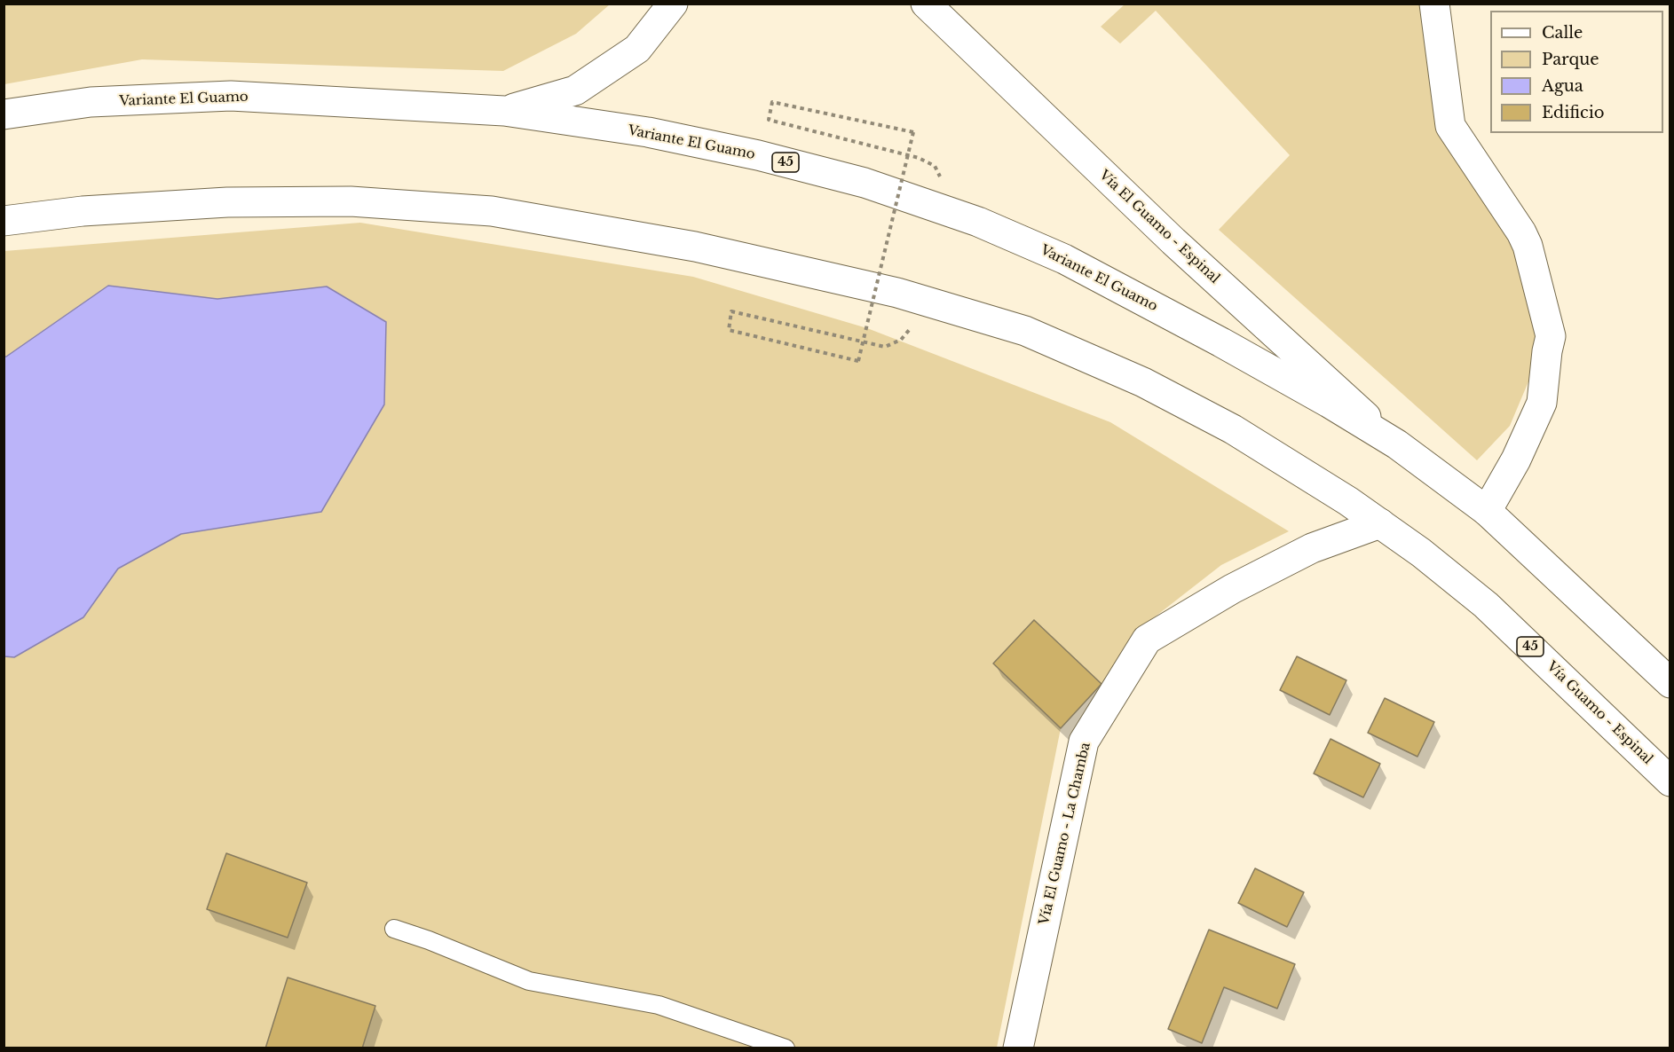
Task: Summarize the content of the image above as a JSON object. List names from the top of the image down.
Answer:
{
  "streets": {
    "main road": [
      "Variante El Guamo",
      "45",
      "Vía El Guamo - Espinal",
      "Vía Guamo - Espinal",
      "Vía El Guamo - La Chamba"
    ]
  },
  "crossings": [
    ["Variante El Guamo", "45"],
    ["Variante El Guamo", "Vía El Guamo - Espinal"],
    ["45", "Vía Guamo - Espinal"],
    ["45", "Vía El Guamo - La Chamba"],
    ["Vía Guamo - Espinal", "Vía El Guamo - La Chamba"]
  ],
  "legend": [
    "Calle",
    "Parque",
    "Agua",
    "Edificio"
  ]
}
